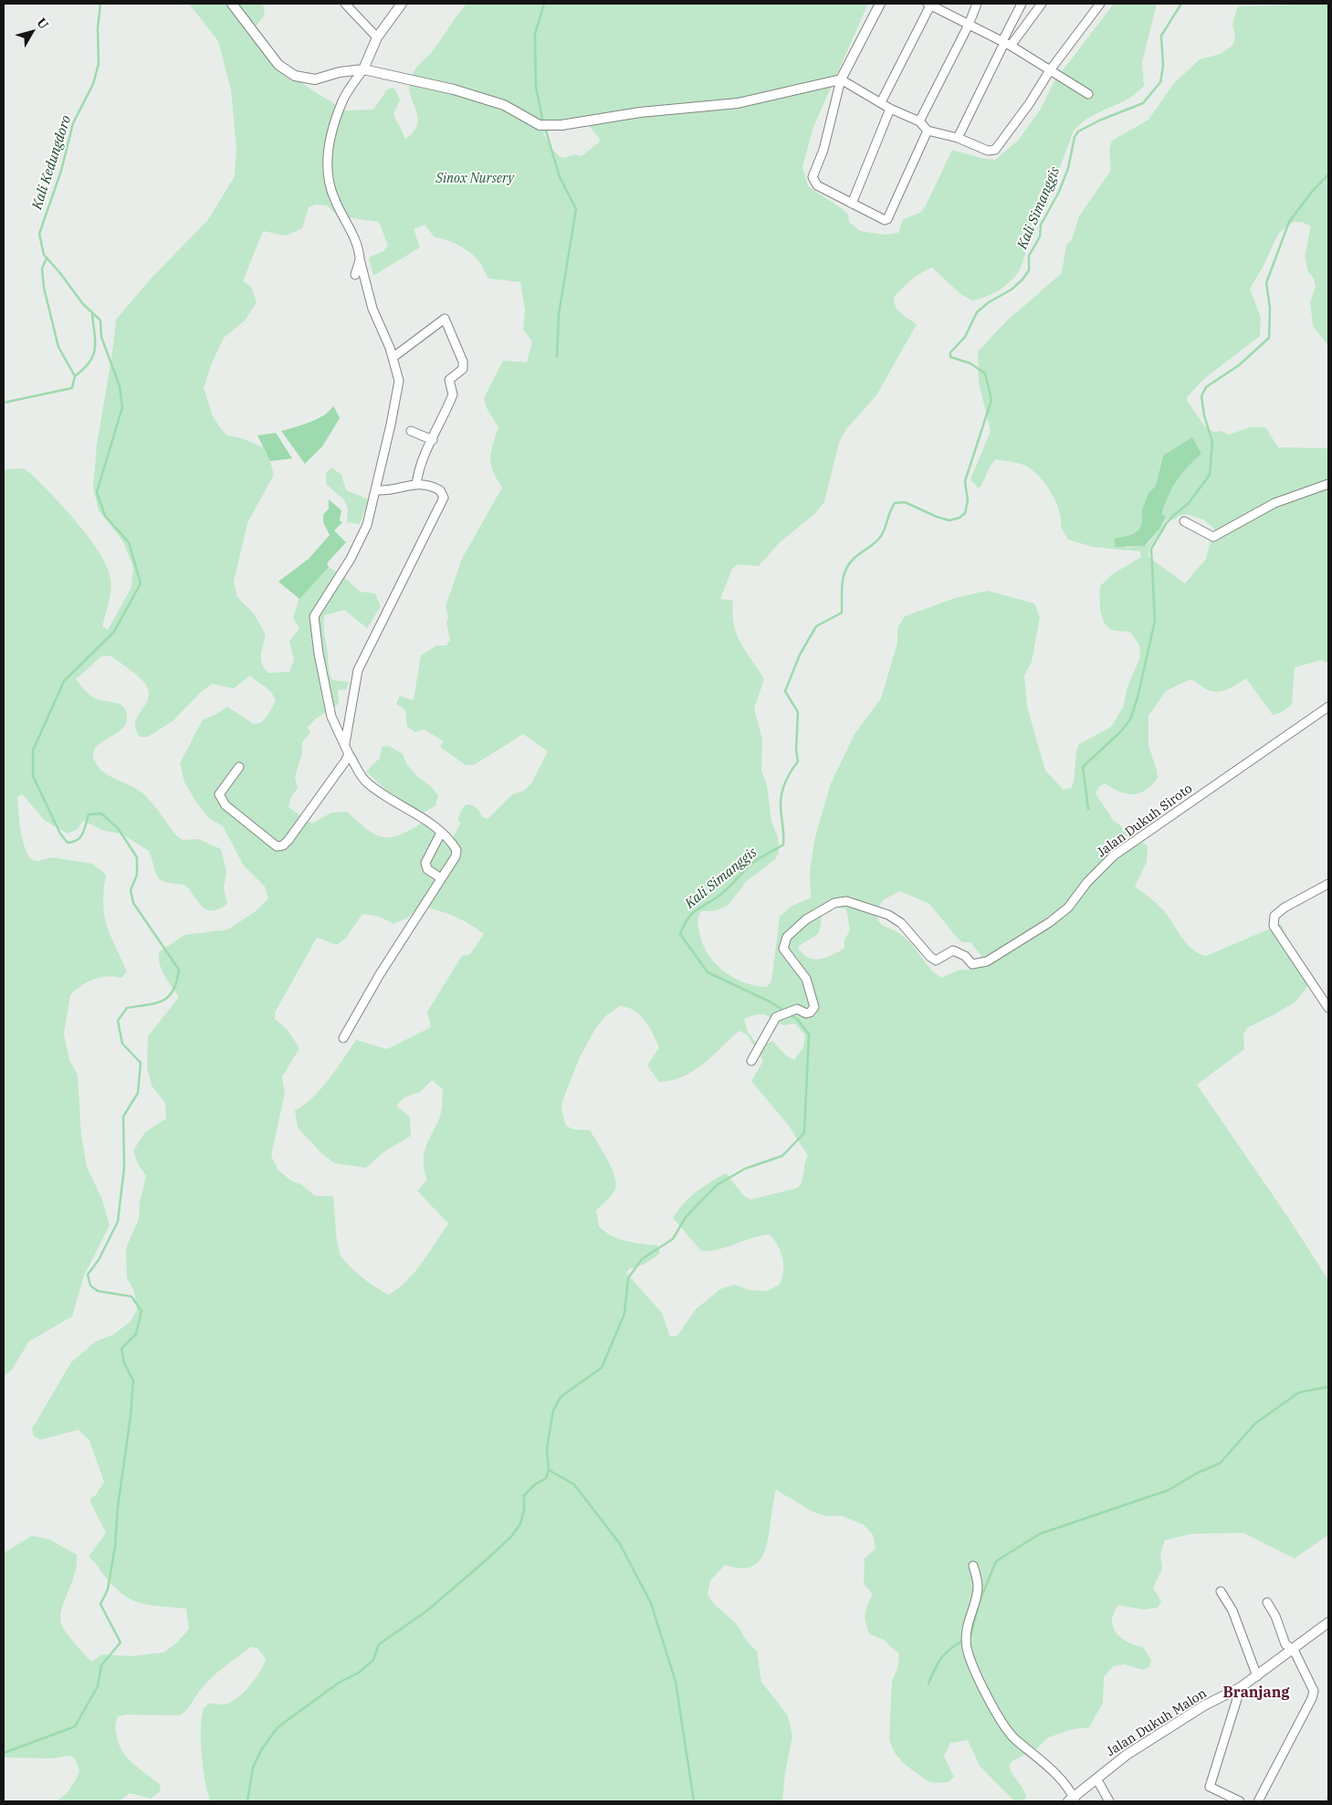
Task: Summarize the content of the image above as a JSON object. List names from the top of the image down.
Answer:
{
  "streets": {
    "street": ["Jalan Dukuh Siroto", "Jalan Dukuh Malon"]
  },
  "districts": ["Branjang"],
  "water": ["Kali Kedungdoro", "Kali Simanggis"],
  "parks": ["Sinox Nursery"],
  "north": "top right"
}
